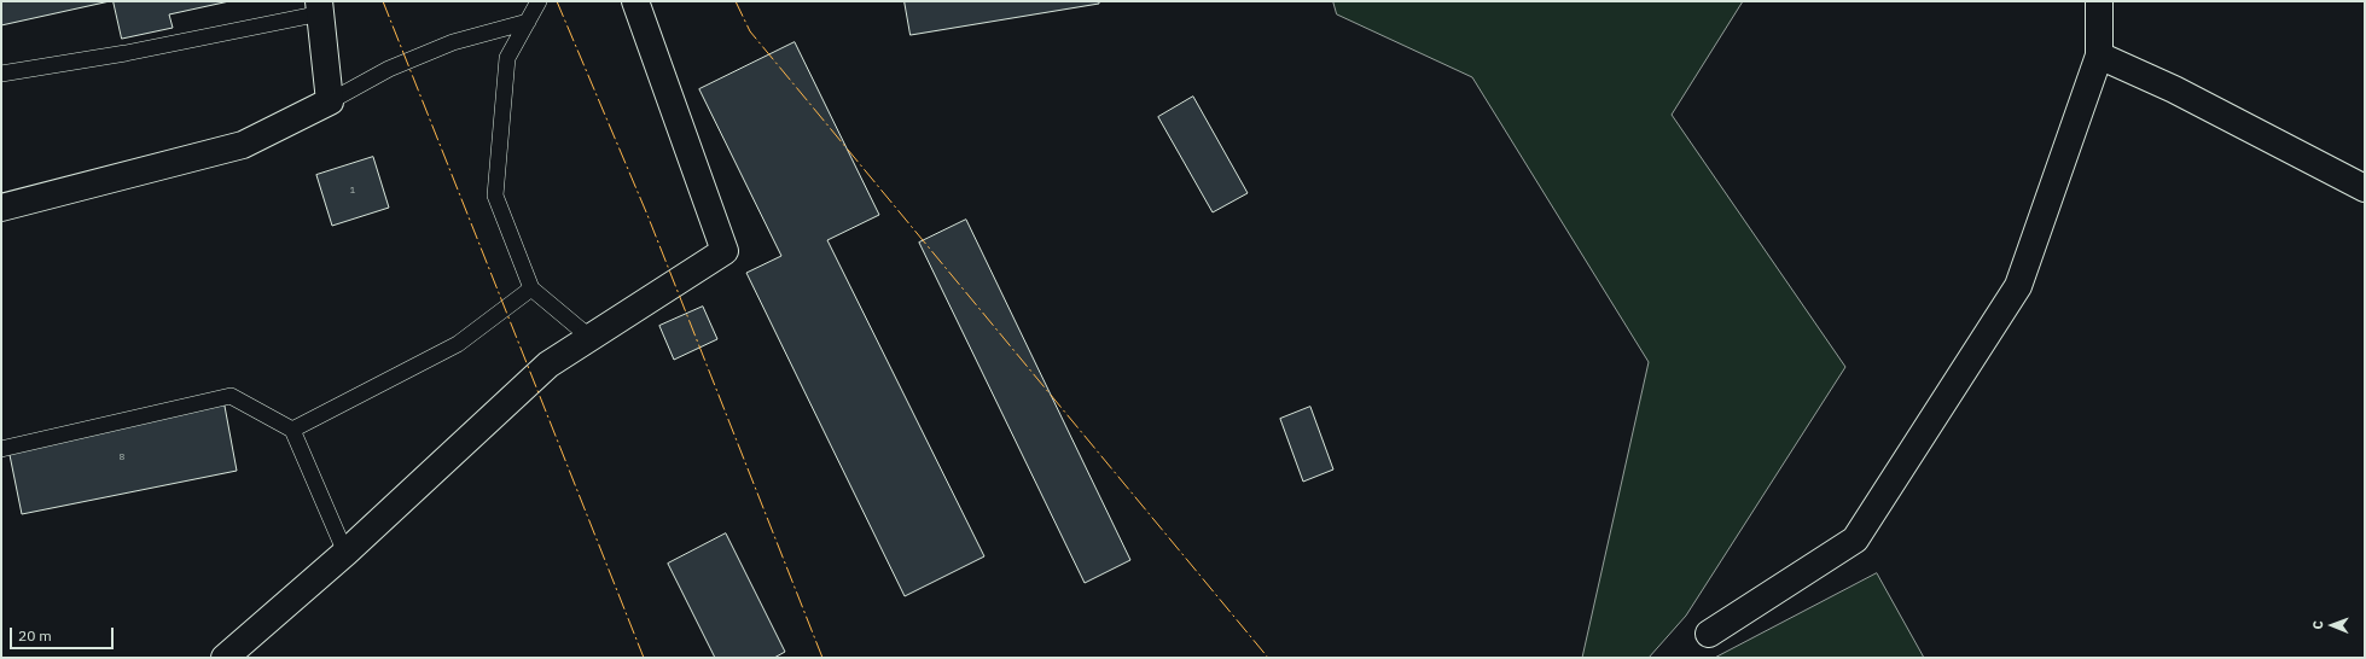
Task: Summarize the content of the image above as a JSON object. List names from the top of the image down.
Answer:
{
  "house_numbers": ["1", "8"],
  "scale_bar": "20 m",
  "north": "left"
}
